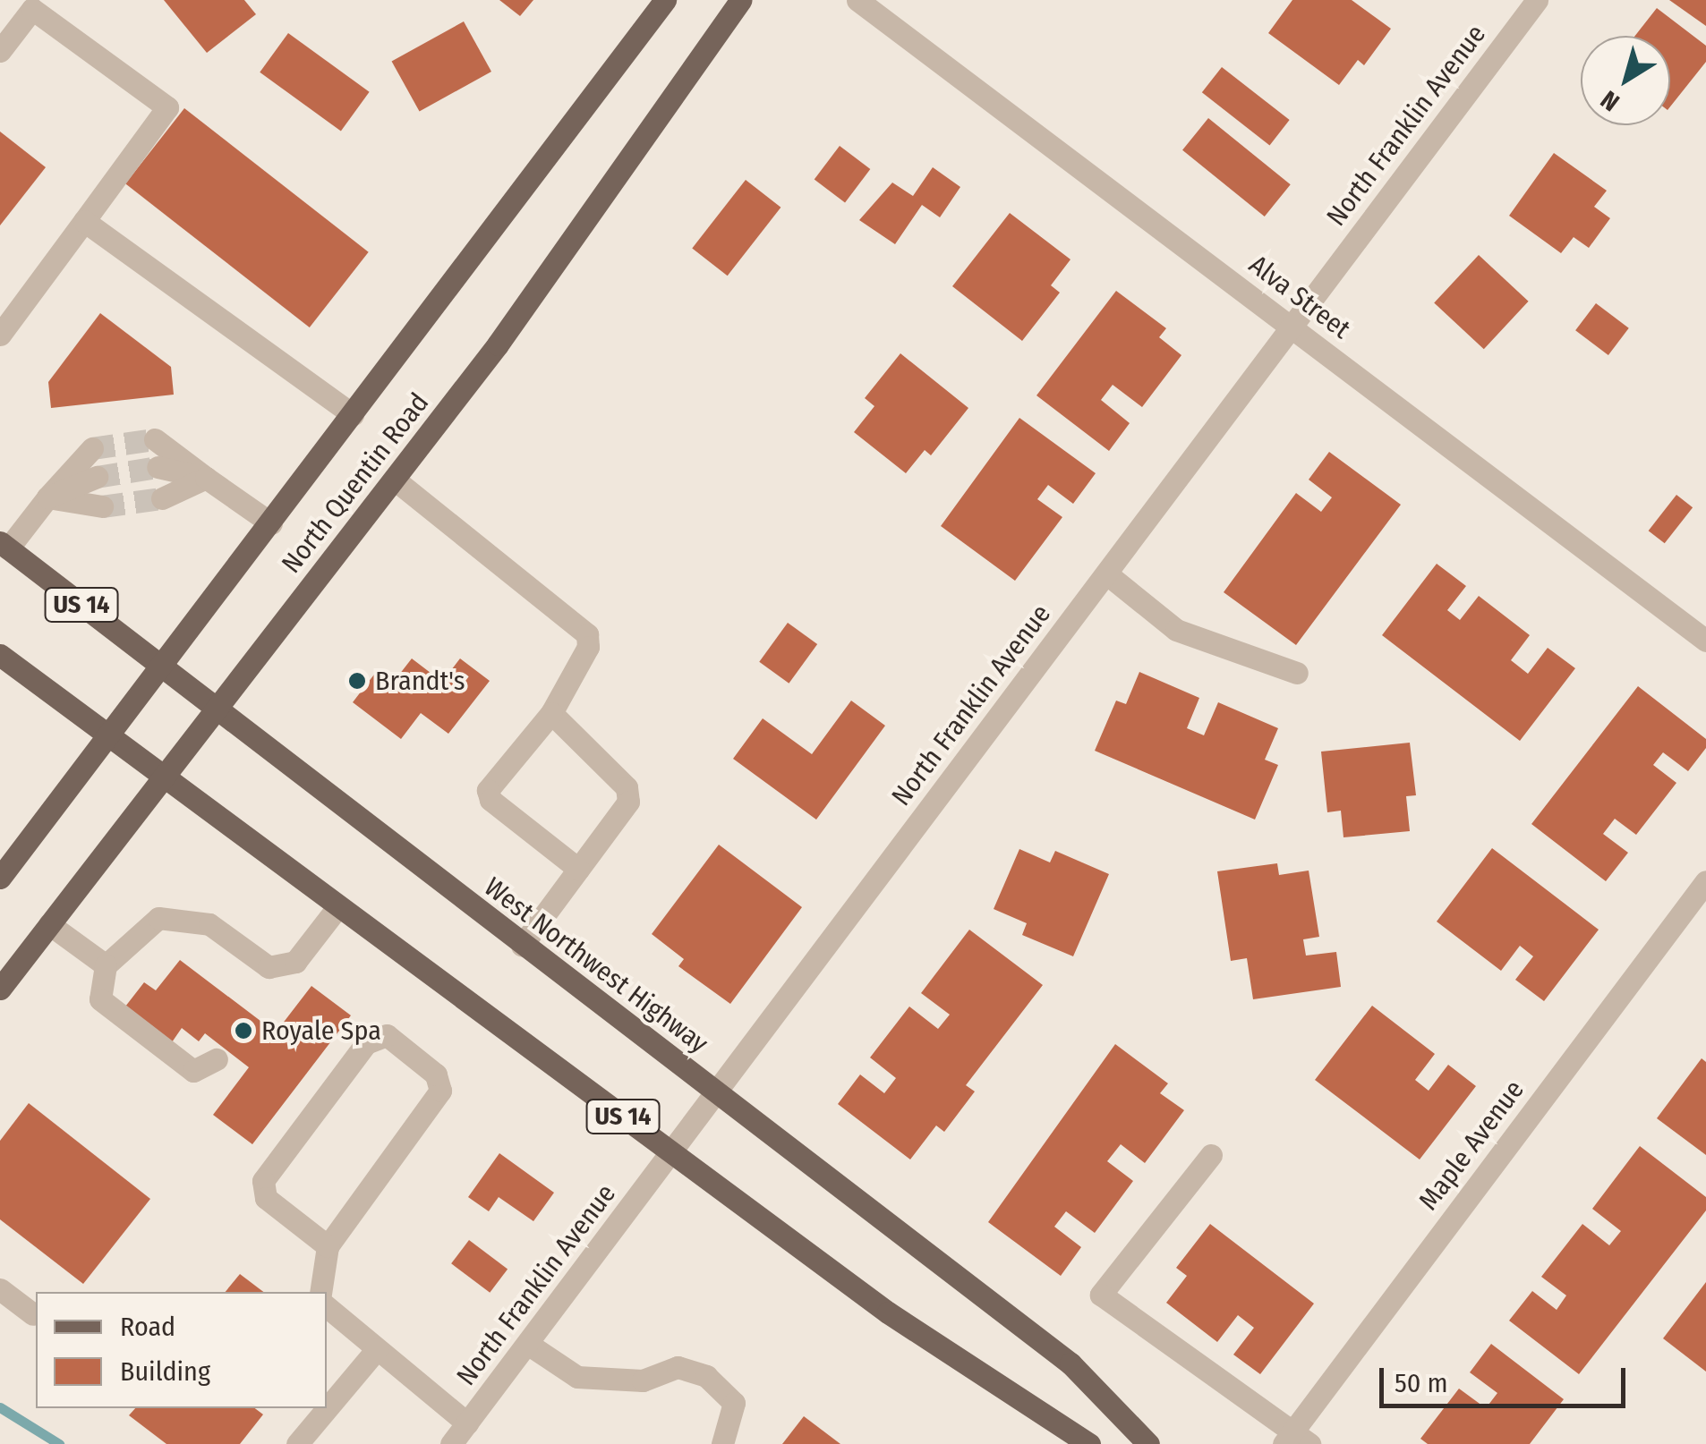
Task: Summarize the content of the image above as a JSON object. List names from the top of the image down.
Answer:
{
  "streets": {
    "main road": ["North Quentin Road", "US 14", "West Northwest Highway"],
    "street": ["North Franklin Avenue", "Alva Street", "Maple Avenue"]
  },
  "crossings": [
    ["North Franklin Avenue", "Alva Street"],
    ["North Franklin Avenue", "US 14"],
    ["North Franklin Avenue", "West Northwest Highway"],
    ["North Quentin Road", "US 14"],
    ["North Quentin Road", "West Northwest Highway"]
  ],
  "places": ["Brandt's", "Royale Spa"],
  "legend": ["Road", "Building"],
  "scale_bar": "50 m",
  "north": "bottom left"
}
